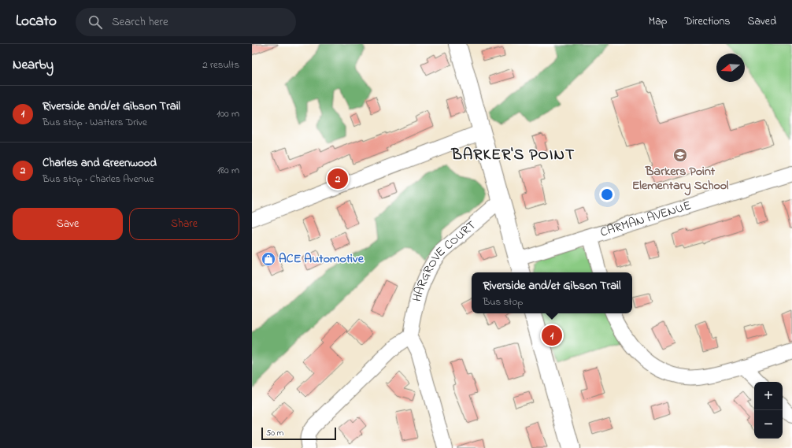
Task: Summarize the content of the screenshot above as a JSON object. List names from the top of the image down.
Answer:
{
  "streets": {
    "street": ["CARMAN AVENUE", "HARGROVE COURT"]
  },
  "districts": ["BARKER'S POINT"],
  "places": {
    "school or university": ["Barkers Point Elementary School"],
    "shop": ["ACE Automotive"]
  },
  "scale_bar": "50 m",
  "north": "left",
  "page": {
    "header": "Locato",
    "search": "Search here",
    "nav": ["Map", "Directions", "Saved"],
    "heading": ["Nearby", "2 results"],
    "list": [
      {
        "mark": "1",
        "name": "Riverside and/et Gibson Trail",
        "note": "Bus stop · Watters Drive",
        "value": "100 m"
      },
      {
        "mark": "2",
        "name": "Charles and Greenwood",
        "note": "Bus stop · Charles Avenue",
        "value": "180 m"
      }
    ],
    "pins": ["2", "1"],
    "buttons": ["Save", "Share"],
    "popup": ["Riverside and/et Gibson Trail", "Bus stop"],
    "map_buttons": ["+", "−"],
    "scale": "50 m"
  }
}
